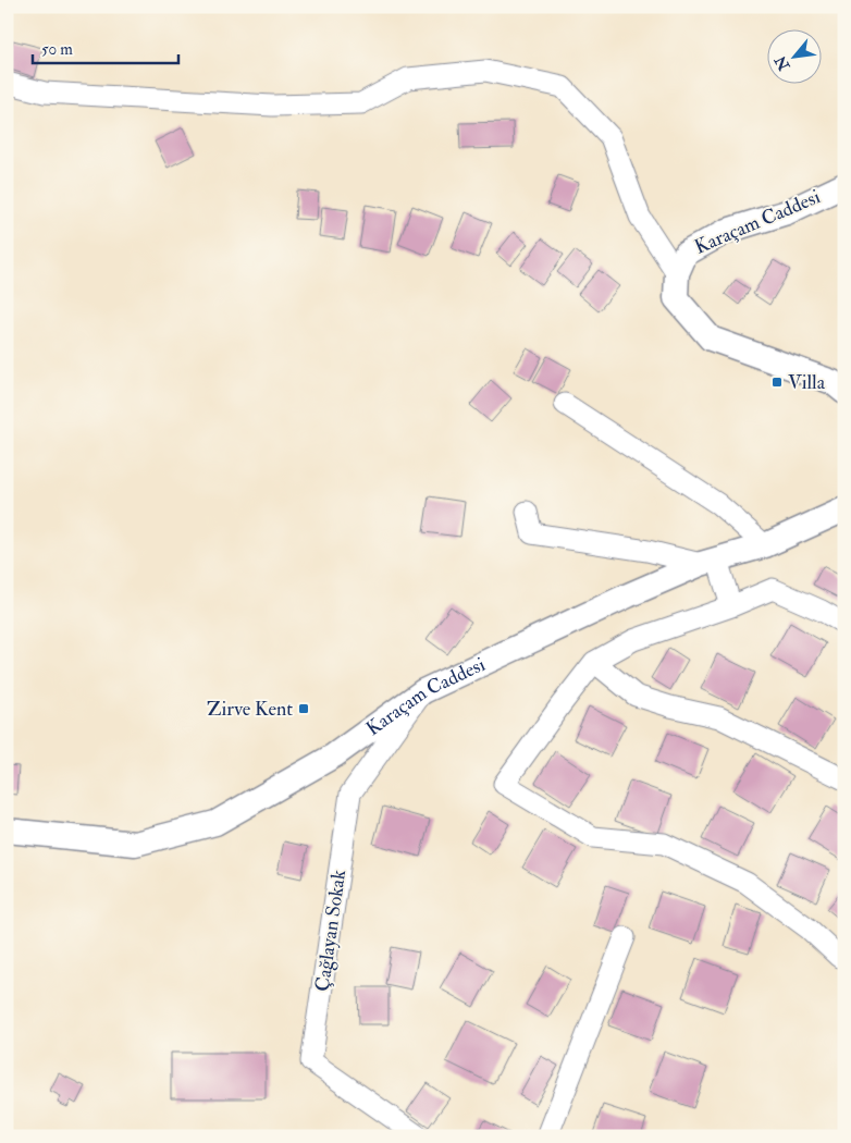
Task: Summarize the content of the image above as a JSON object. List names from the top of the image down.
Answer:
{
  "streets": {
    "street": ["Karaçam Caddesi", "Çağlayan Sokak"]
  },
  "crossings": [
    ["Karaçam Caddesi", "Çağlayan Sokak"]
  ],
  "places": {
    "transit": ["Villa", "Zirve Kent"]
  },
  "scale_bar": "50 m",
  "north": "bottom left"
}
